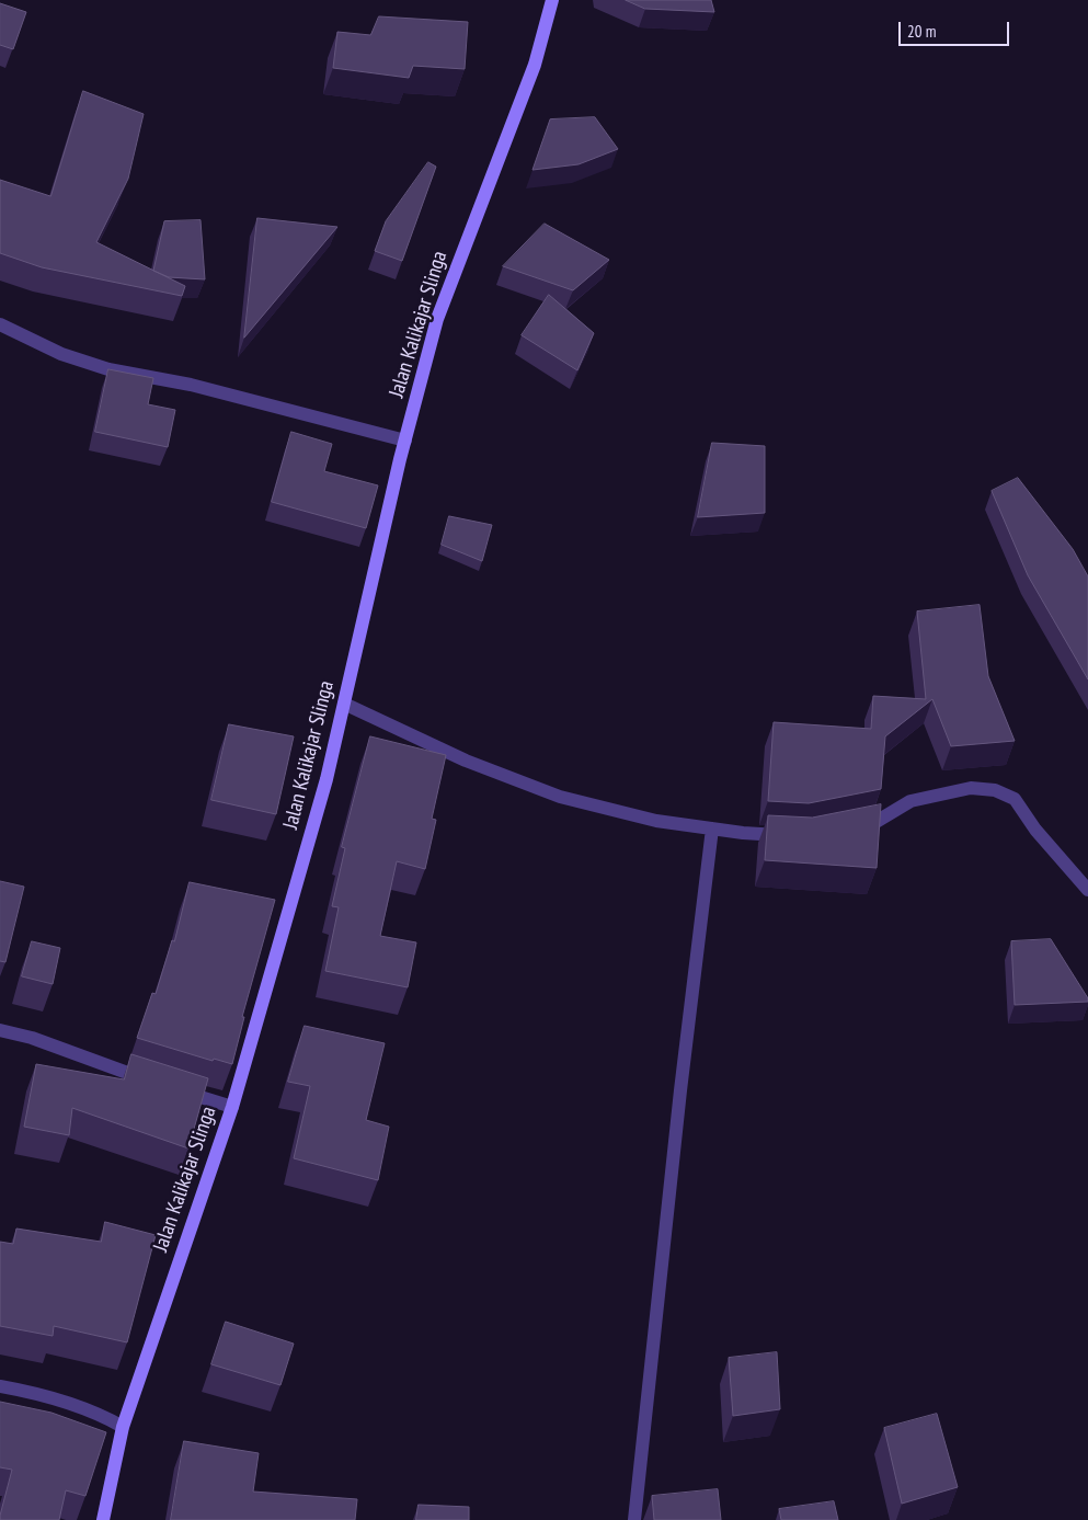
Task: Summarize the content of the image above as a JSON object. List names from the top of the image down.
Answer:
{
  "streets": {
    "street": ["Jalan Kalikajar Slinga"]
  },
  "scale_bar": "20 m"
}
